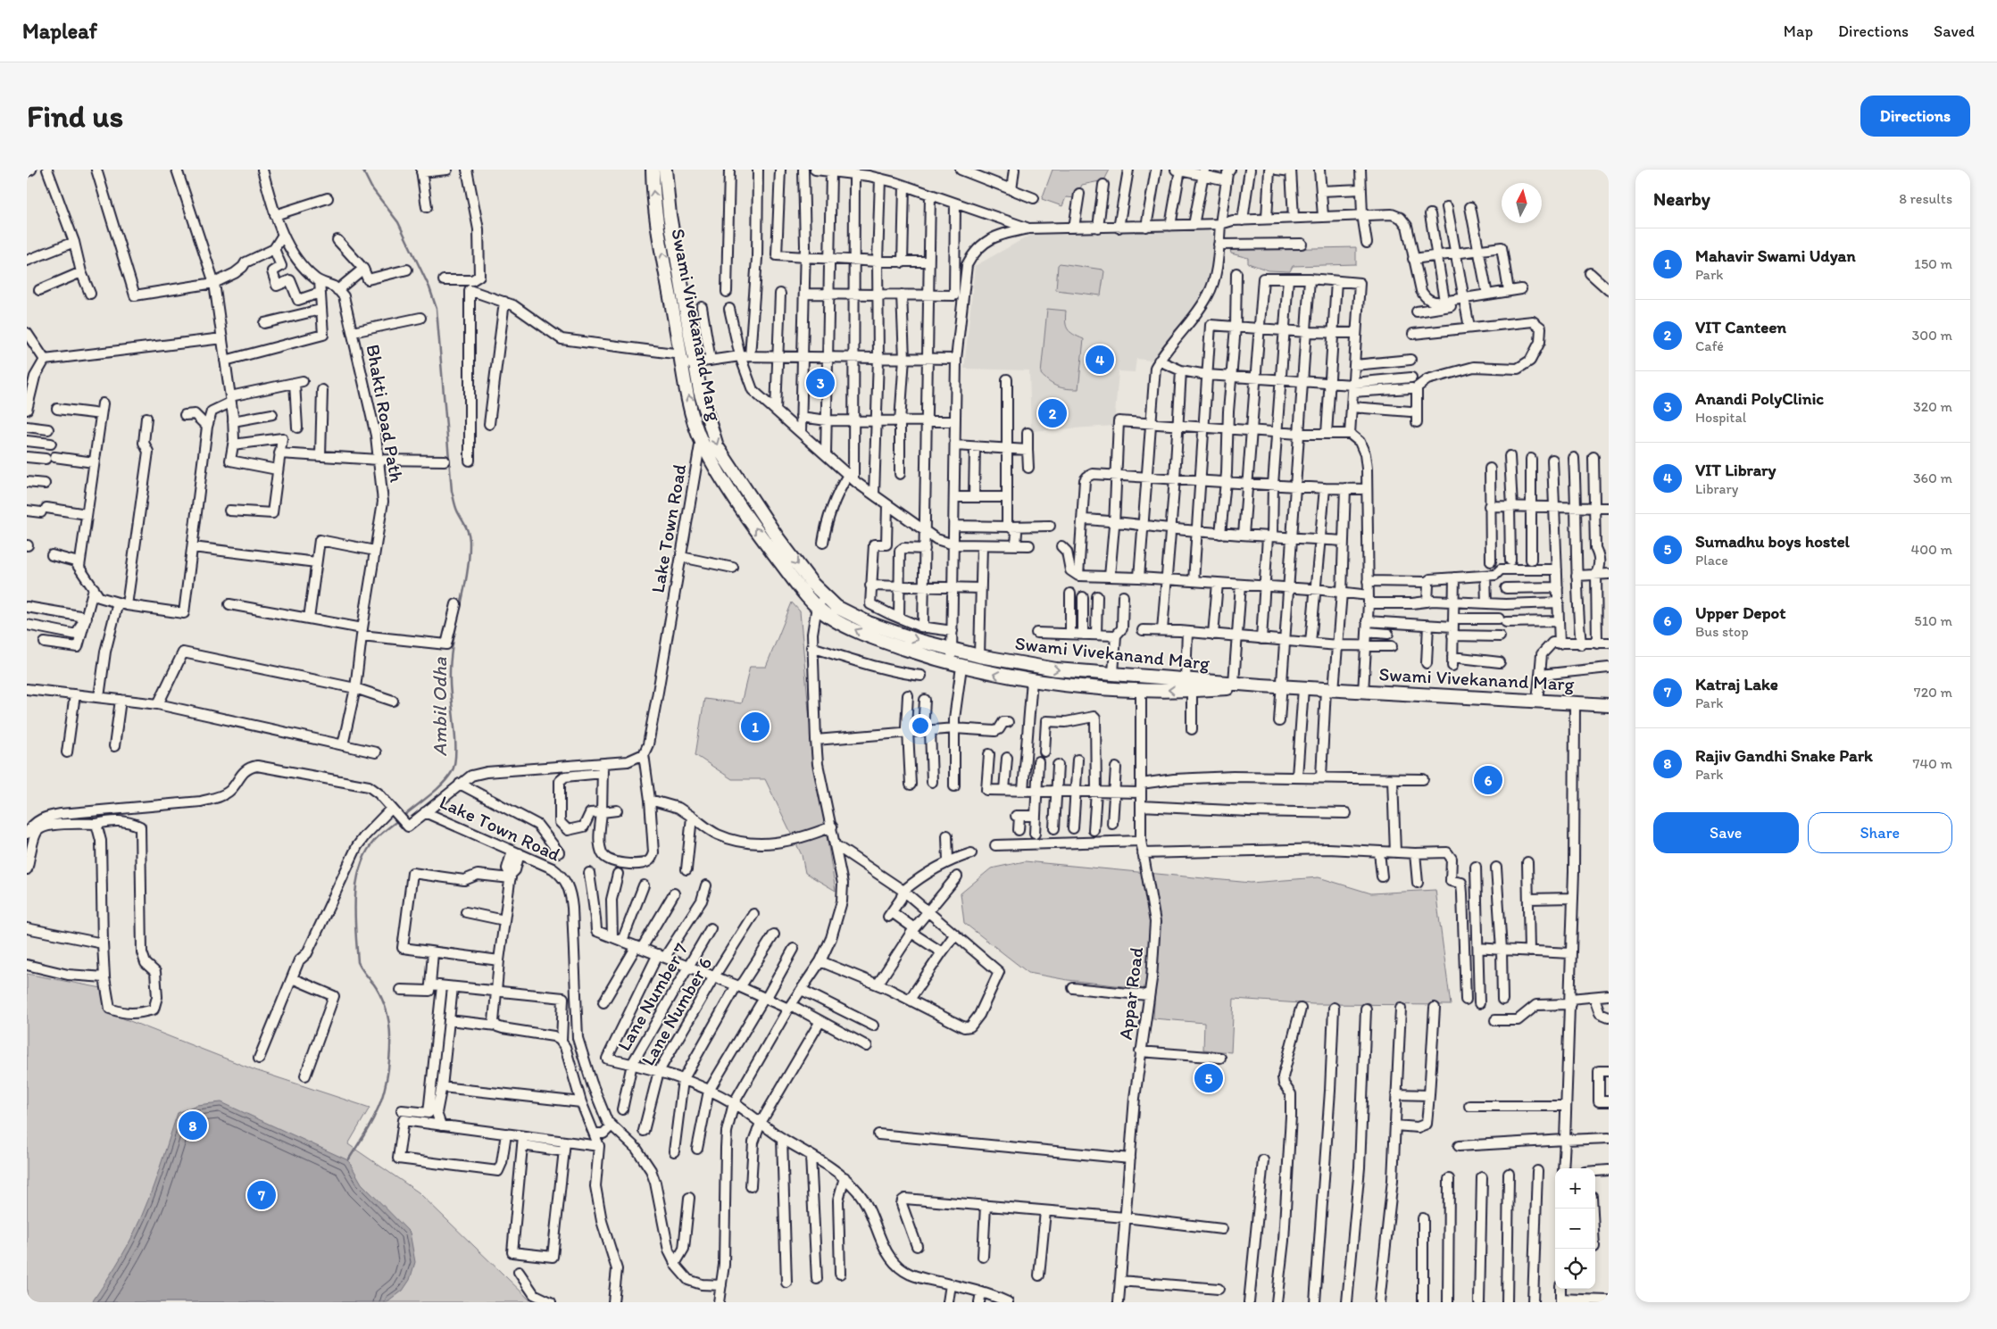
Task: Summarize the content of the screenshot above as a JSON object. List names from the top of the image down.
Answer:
{
  "streets": {
    "main road": ["Swami Vivekanand Marg"],
    "street": [
      "Bhakti Road Path",
      "Lake Town Road",
      "Appar Road",
      "Lane Number 7",
      "Lane Number 6"
    ]
  },
  "crossings": [
    ["Swami Vivekanand Marg", "Lake Town Road"],
    ["Swami Vivekanand Marg", "Appar Road"]
  ],
  "water": ["Ambil Odha"],
  "north": "top",
  "page": {
    "header": "Mapleaf",
    "nav": ["Map", "Directions", "Saved"],
    "buttons": [
      "Directions",
      ["Save", "Share"]
    ],
    "title": "Find us",
    "heading": ["Nearby", "8 results"],
    "list": [
      {
        "mark": "1",
        "name": "Mahavir Swami Udyan",
        "note": "Park",
        "value": "150 m"
      },
      {
        "mark": "2",
        "name": "VIT Canteen",
        "note": "Café",
        "value": "300 m"
      },
      {
        "mark": "3",
        "name": "Anandi PolyClinic",
        "note": "Hospital",
        "value": "320 m"
      },
      {
        "mark": "4",
        "name": "VIT Library",
        "note": "Library",
        "value": "360 m"
      },
      {
        "mark": "5",
        "name": "Sumadhu boys hostel",
        "note": "Place",
        "value": "400 m"
      },
      {
        "mark": "6",
        "name": "Upper Depot",
        "note": "Bus stop",
        "value": "510 m"
      },
      {
        "mark": "7",
        "name": "Katraj Lake",
        "note": "Park",
        "value": "720 m"
      },
      {
        "mark": "8",
        "name": "Rajiv Gandhi Snake Park",
        "note": "Park",
        "value": "740 m"
      }
    ],
    "pins": [
      "4",
      "3",
      "2",
      "1",
      "6",
      "5",
      "8",
      "7"
    ],
    "map_buttons": ["+", "−"]
  }
}
